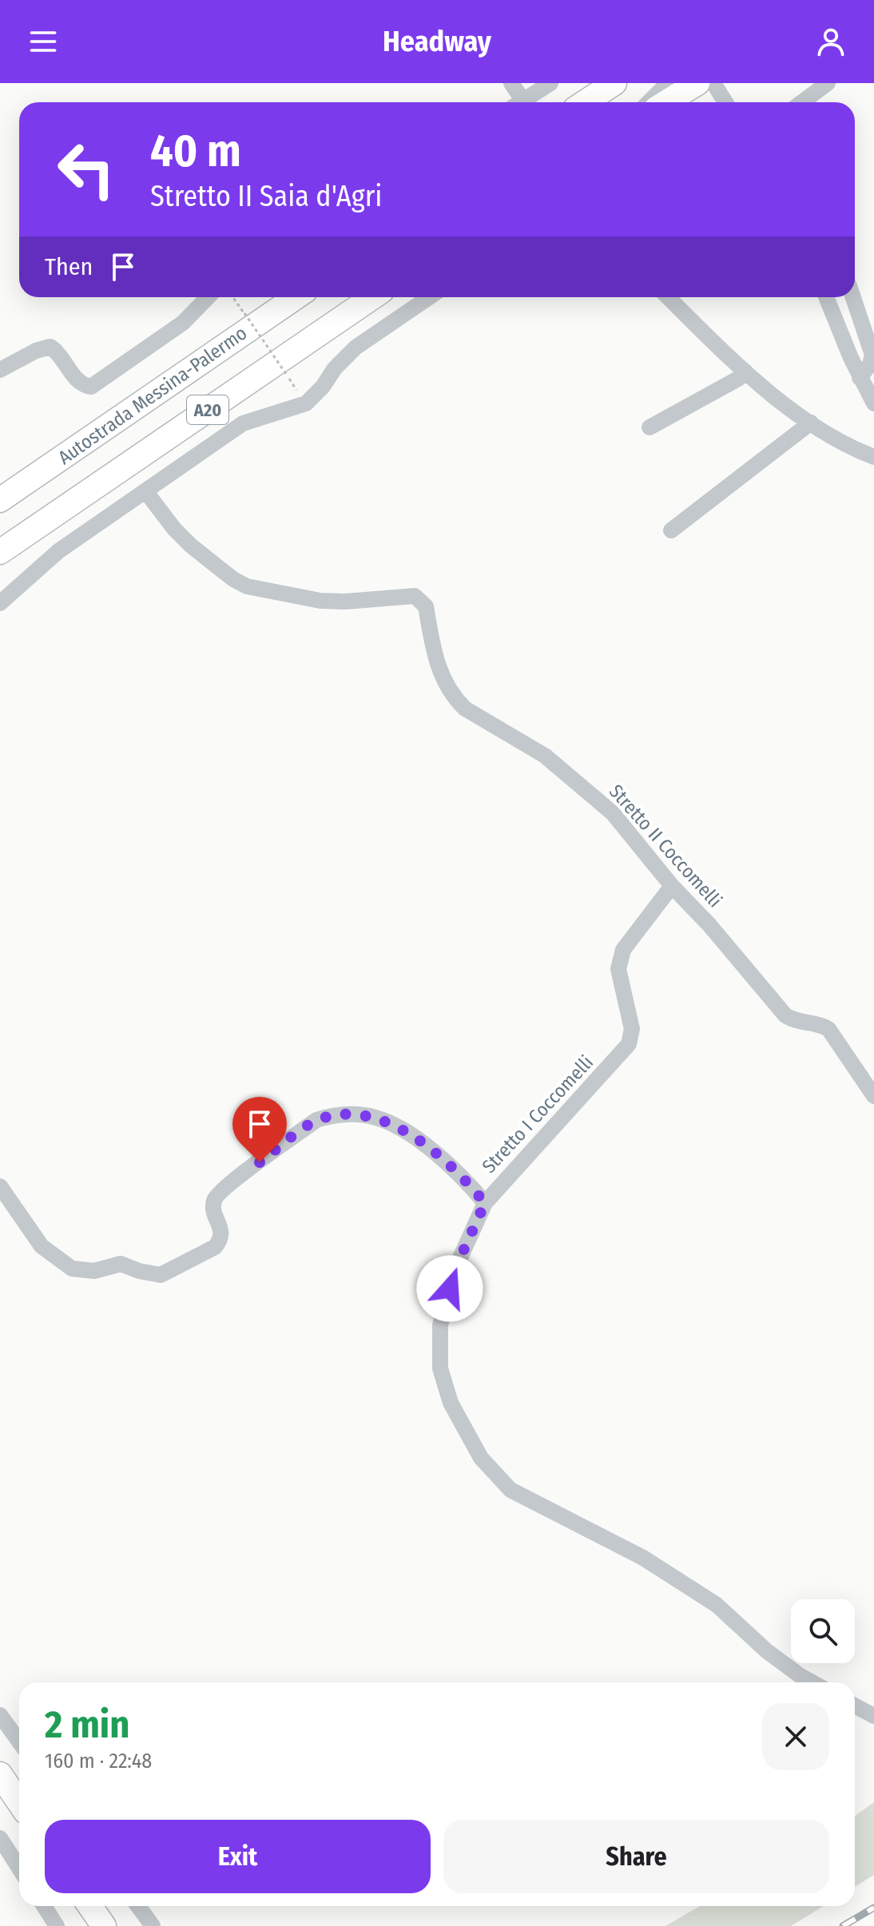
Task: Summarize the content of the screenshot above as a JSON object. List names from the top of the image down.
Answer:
{
  "streets": {
    "highway": ["Autostrada Messina-Palermo", "A20"],
    "street": ["Stretto II Coccomelli", "Stretto I Coccomelli"]
  },
  "crossings": [
    ["Stretto II Coccomelli", "Stretto I Coccomelli"]
  ],
  "page": {
    "header": "Headway",
    "turn": ["40 m", "Stretto II Saia d'Agri"],
    "then": "Then",
    "heading": ["2 min", "160 m · 22:48"],
    "buttons": ["Exit", "Share"]
  }
}
